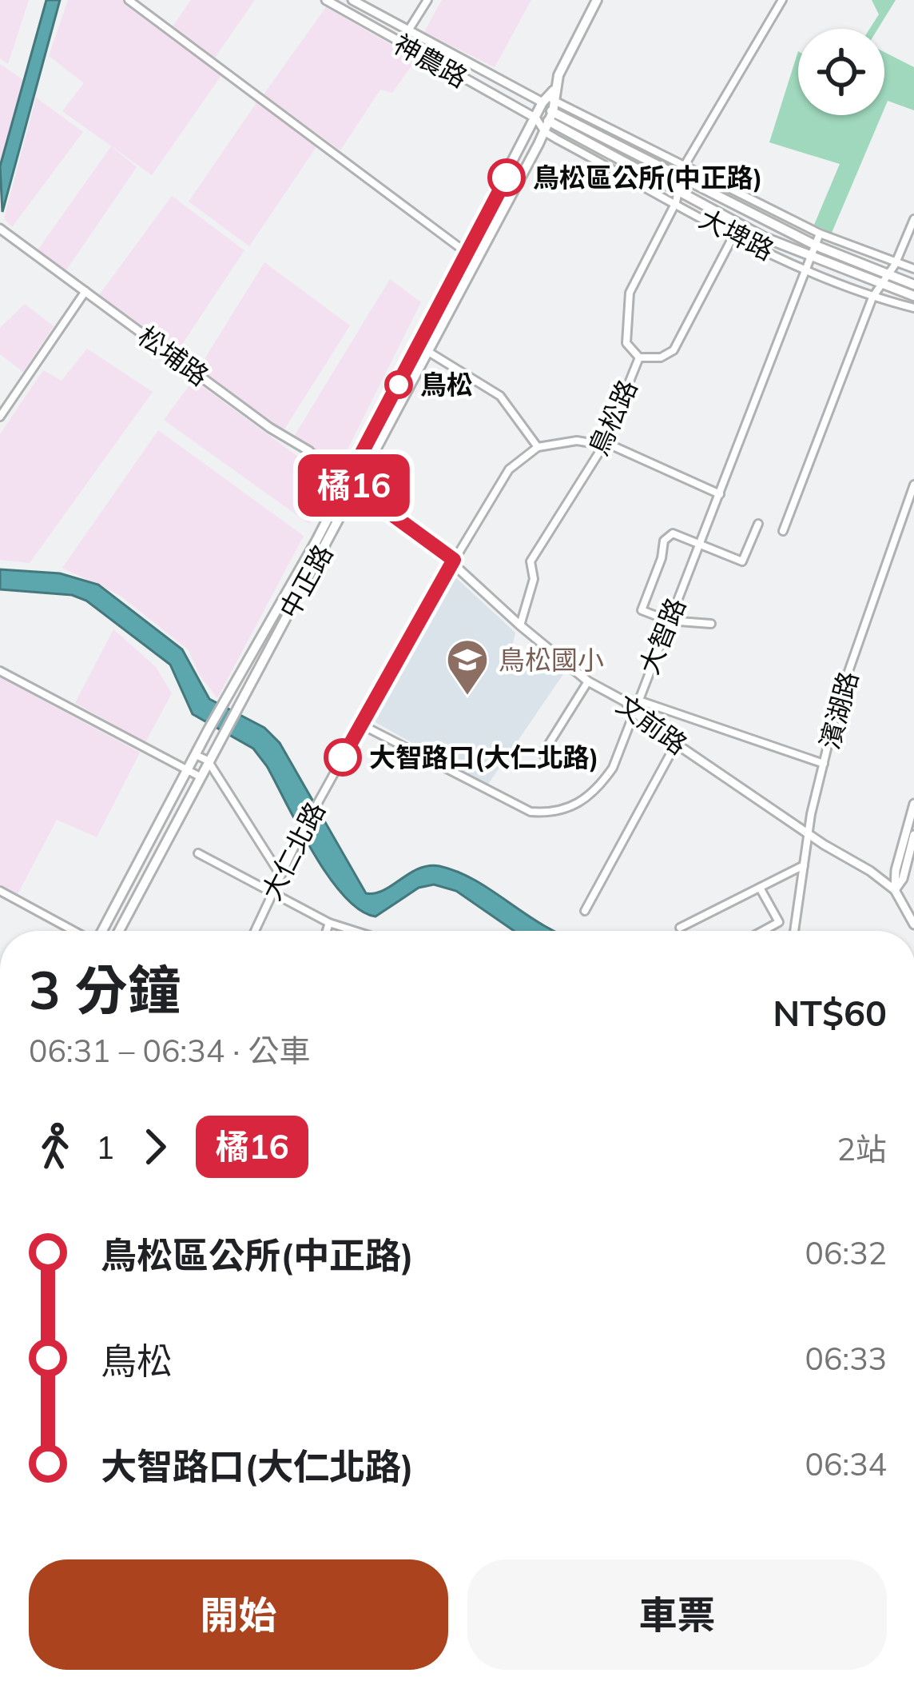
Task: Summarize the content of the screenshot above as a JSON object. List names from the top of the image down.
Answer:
{
  "streets": {
    "main road": ["大埤路", "中正路"],
    "street": [
      "神農路",
      "松埔路",
      "鳥松路",
      "大智路",
      "濱湖路",
      "文前路",
      "大仁北路"
    ]
  },
  "crossings": [
    ["神農路", "大埤路"],
    ["神農路", "中正路"],
    ["大埤路", "鳥松路"],
    ["大埤路", "中正路"],
    ["大埤路", "大智路"],
    ["松埔路", "中正路"],
    ["松埔路", "文前路"],
    ["鳥松路", "文前路"],
    ["中正路", "文前路"],
    ["大智路", "文前路"],
    ["大智路", "大仁北路"],
    ["濱湖路", "文前路"],
    ["文前路", "大仁北路"]
  ],
  "places": {
    "other": ["鳥松區公所(中正路)", "鳥松", "大智路口(大仁北路)"],
    "school or university": ["鳥松國小"]
  },
  "lines": ["bus line 橘16"],
  "page": {
    "on_map": "橘16",
    "heading": ["3 分鐘", "06:31 – 06:34 · 公車", "NT$60"],
    "legs": ["1", "橘16", "2站"],
    "list": [
      {
        "name": "鳥松區公所(中正路)",
        "value": "06:32"
      },
      {
        "name": "鳥松",
        "value": "06:33"
      },
      {
        "name": "大智路口(大仁北路)",
        "value": "06:34"
      }
    ],
    "buttons": ["開始", "車票"]
  }
}
